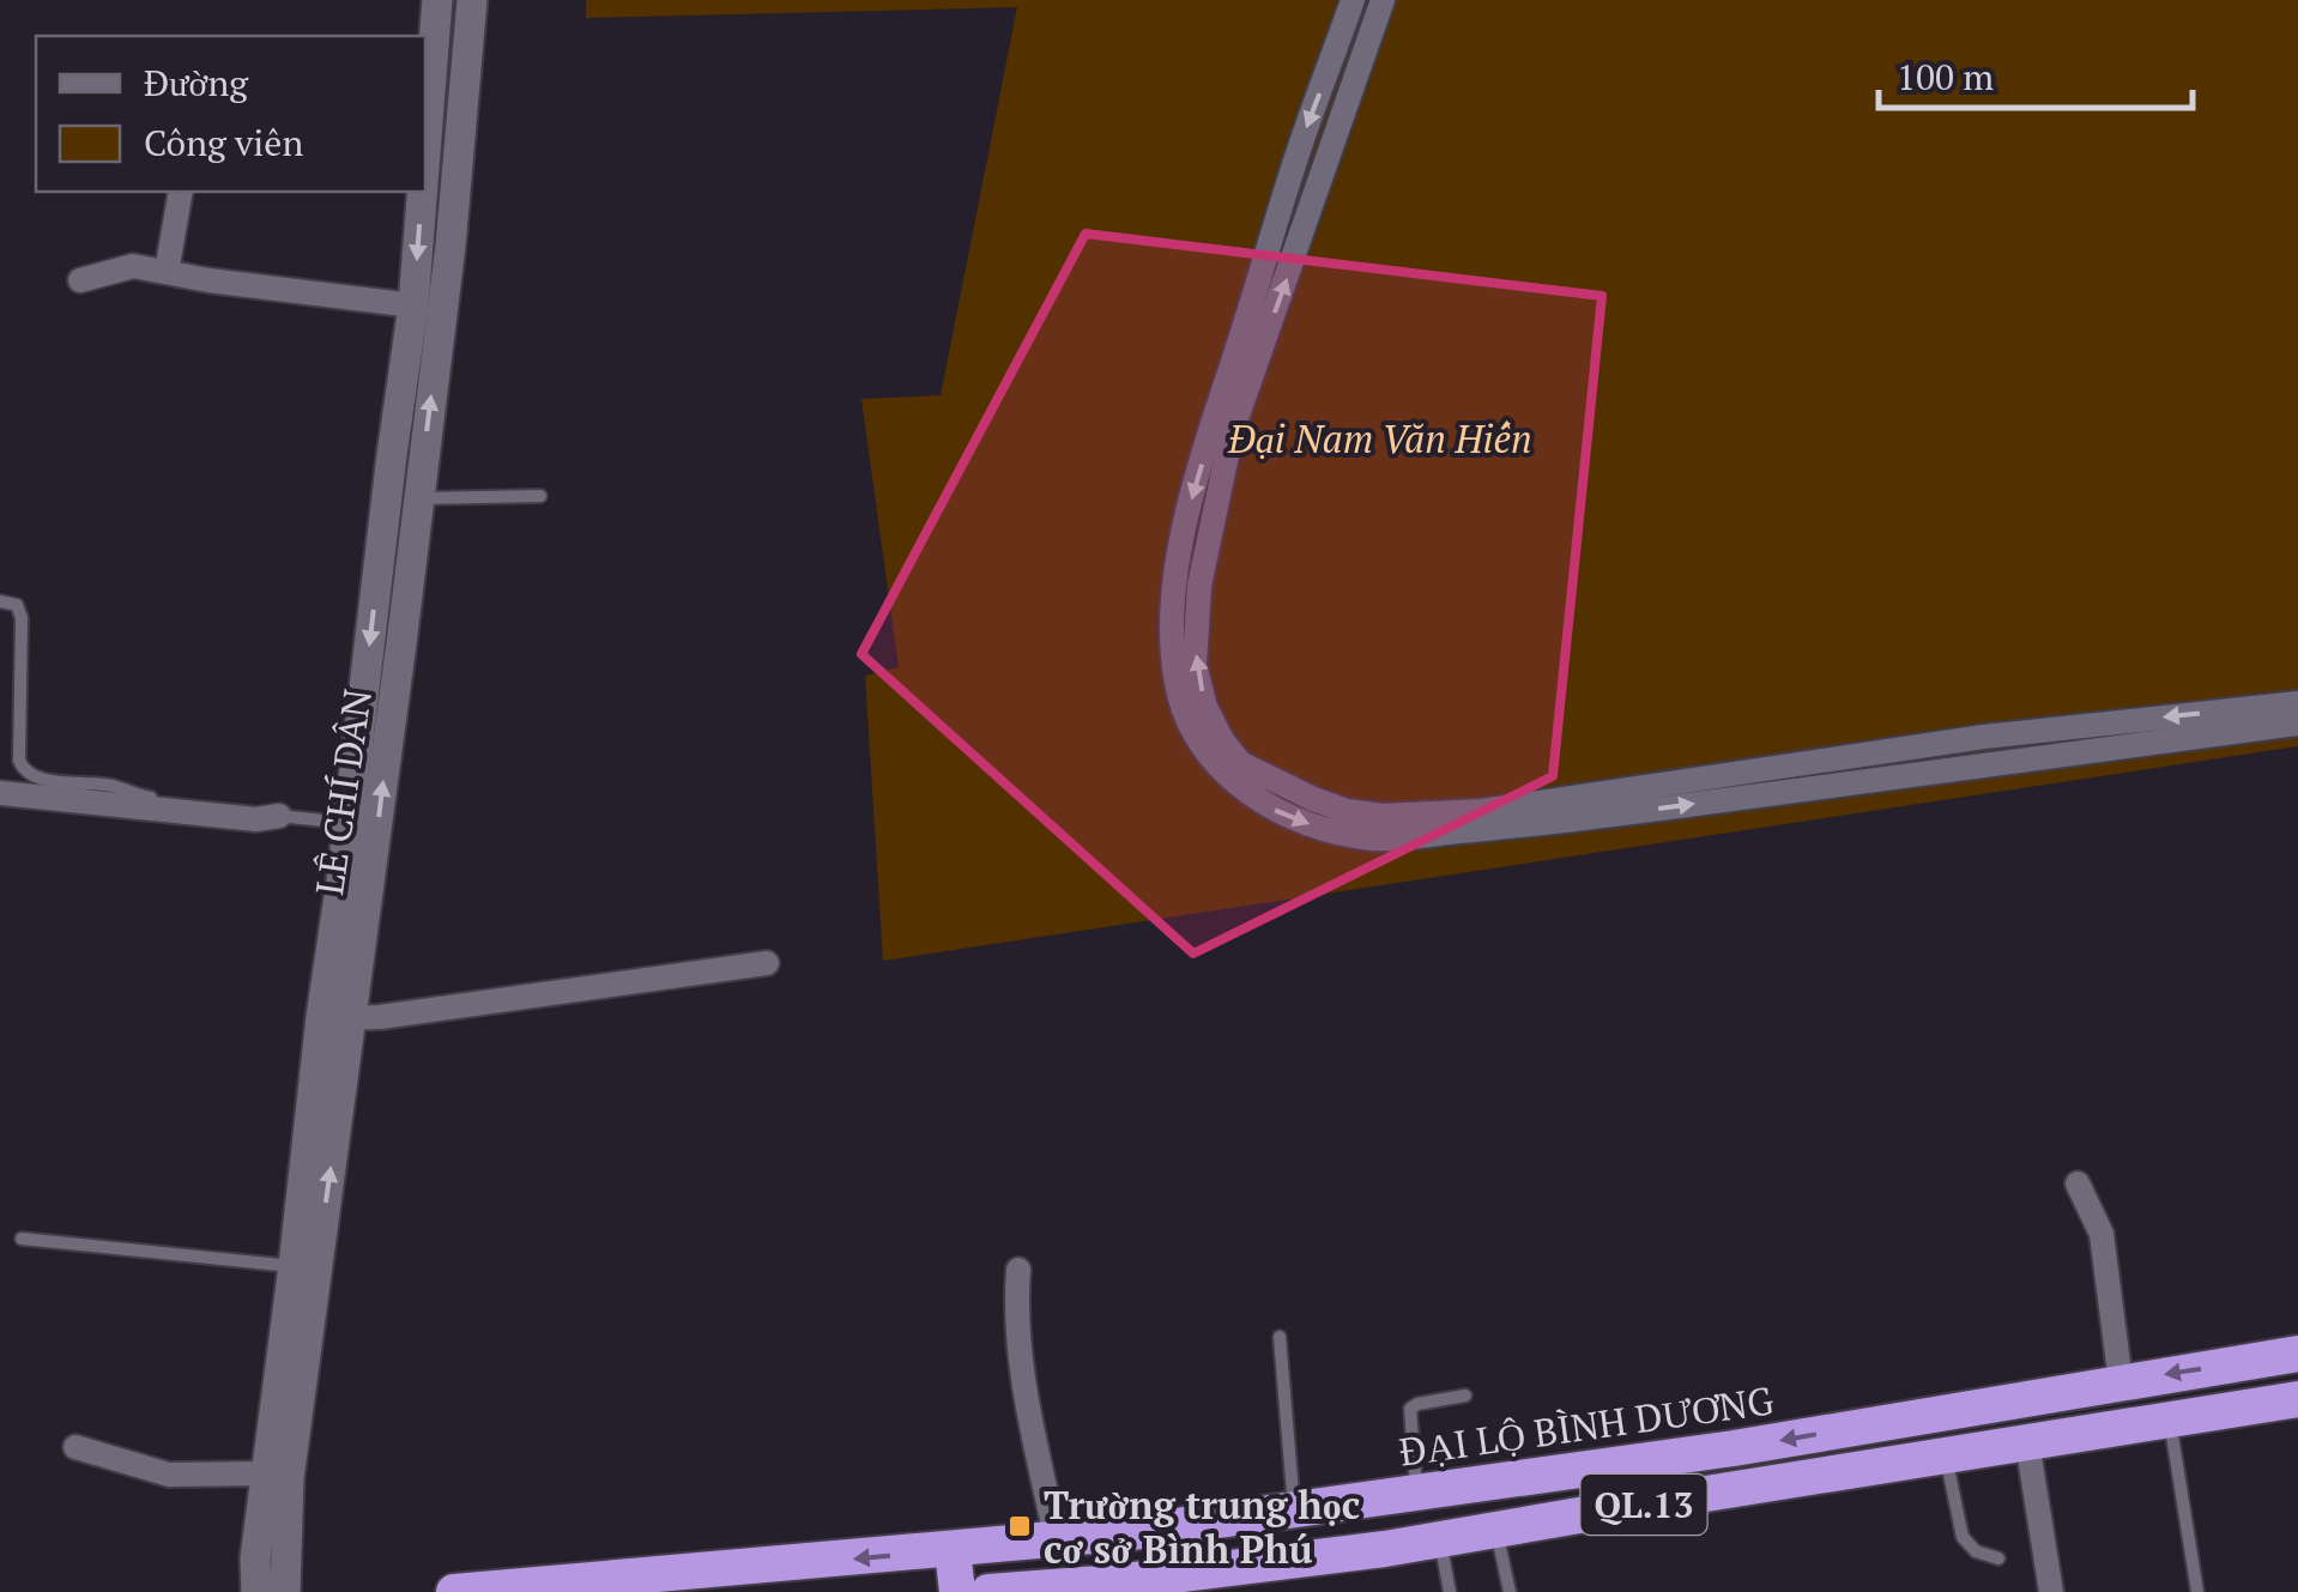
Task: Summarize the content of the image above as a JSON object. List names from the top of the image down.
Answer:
{
  "streets": {
    "highway": ["ĐẠI LỘ BÌNH DƯƠNG", "QL.13"],
    "main road": ["LÊ CHÍ DÂN"]
  },
  "parks": ["Đại Nam Văn Hiến"],
  "places": {
    "transit": ["Trường trung học cơ sở Bình Phú"]
  },
  "legend": ["Đường", "Công viên"],
  "scale_bar": "100 m"
}
